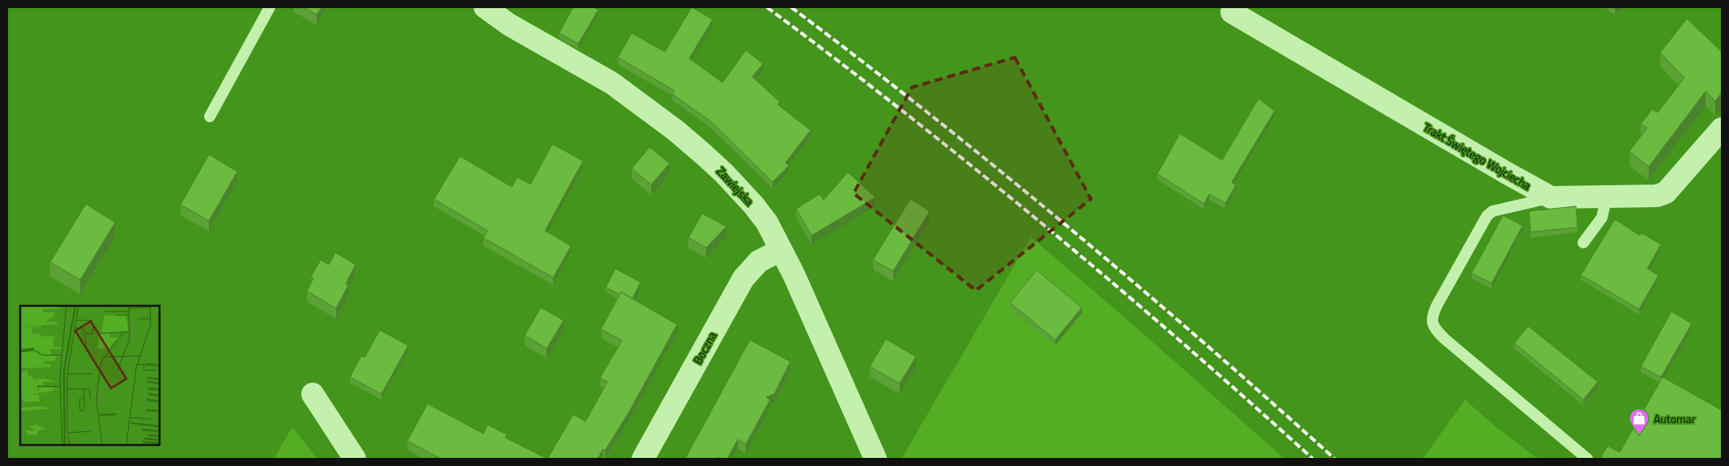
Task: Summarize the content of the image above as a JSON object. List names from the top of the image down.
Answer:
{
  "streets": {
    "street": ["Trakt Świętego Wojciecha", "Zawiejska", "Boczna"]
  },
  "crossings": [
    ["Zawiejska", "Boczna"]
  ],
  "places": {
    "shop": ["Automar"]
  }
}
